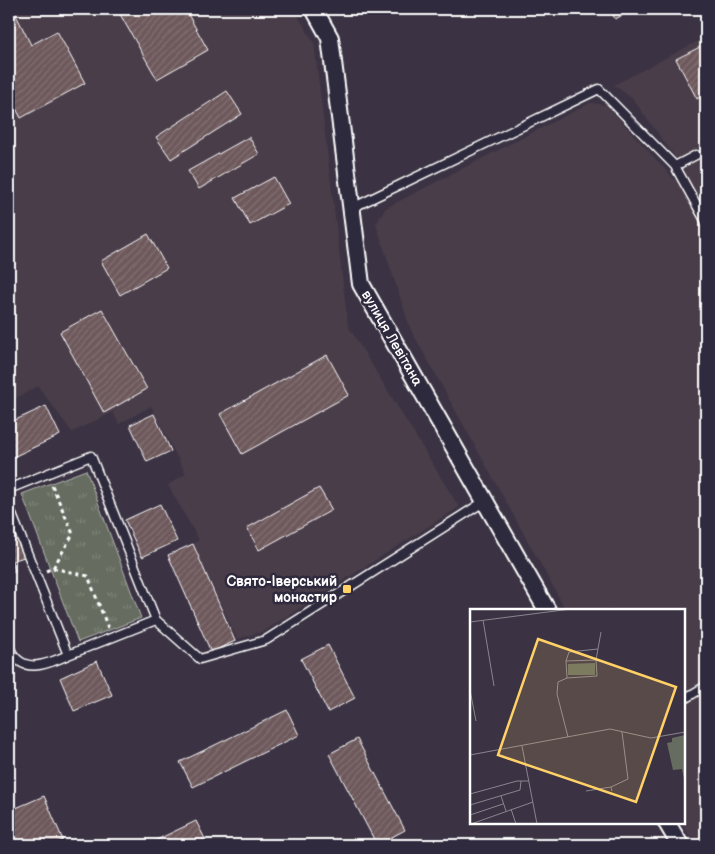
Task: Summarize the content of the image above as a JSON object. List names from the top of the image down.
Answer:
{
  "streets": {
    "street": ["вулиця Левітана"]
  },
  "places": {
    "transit": ["Свято-Іверський монастир"]
  }
}
